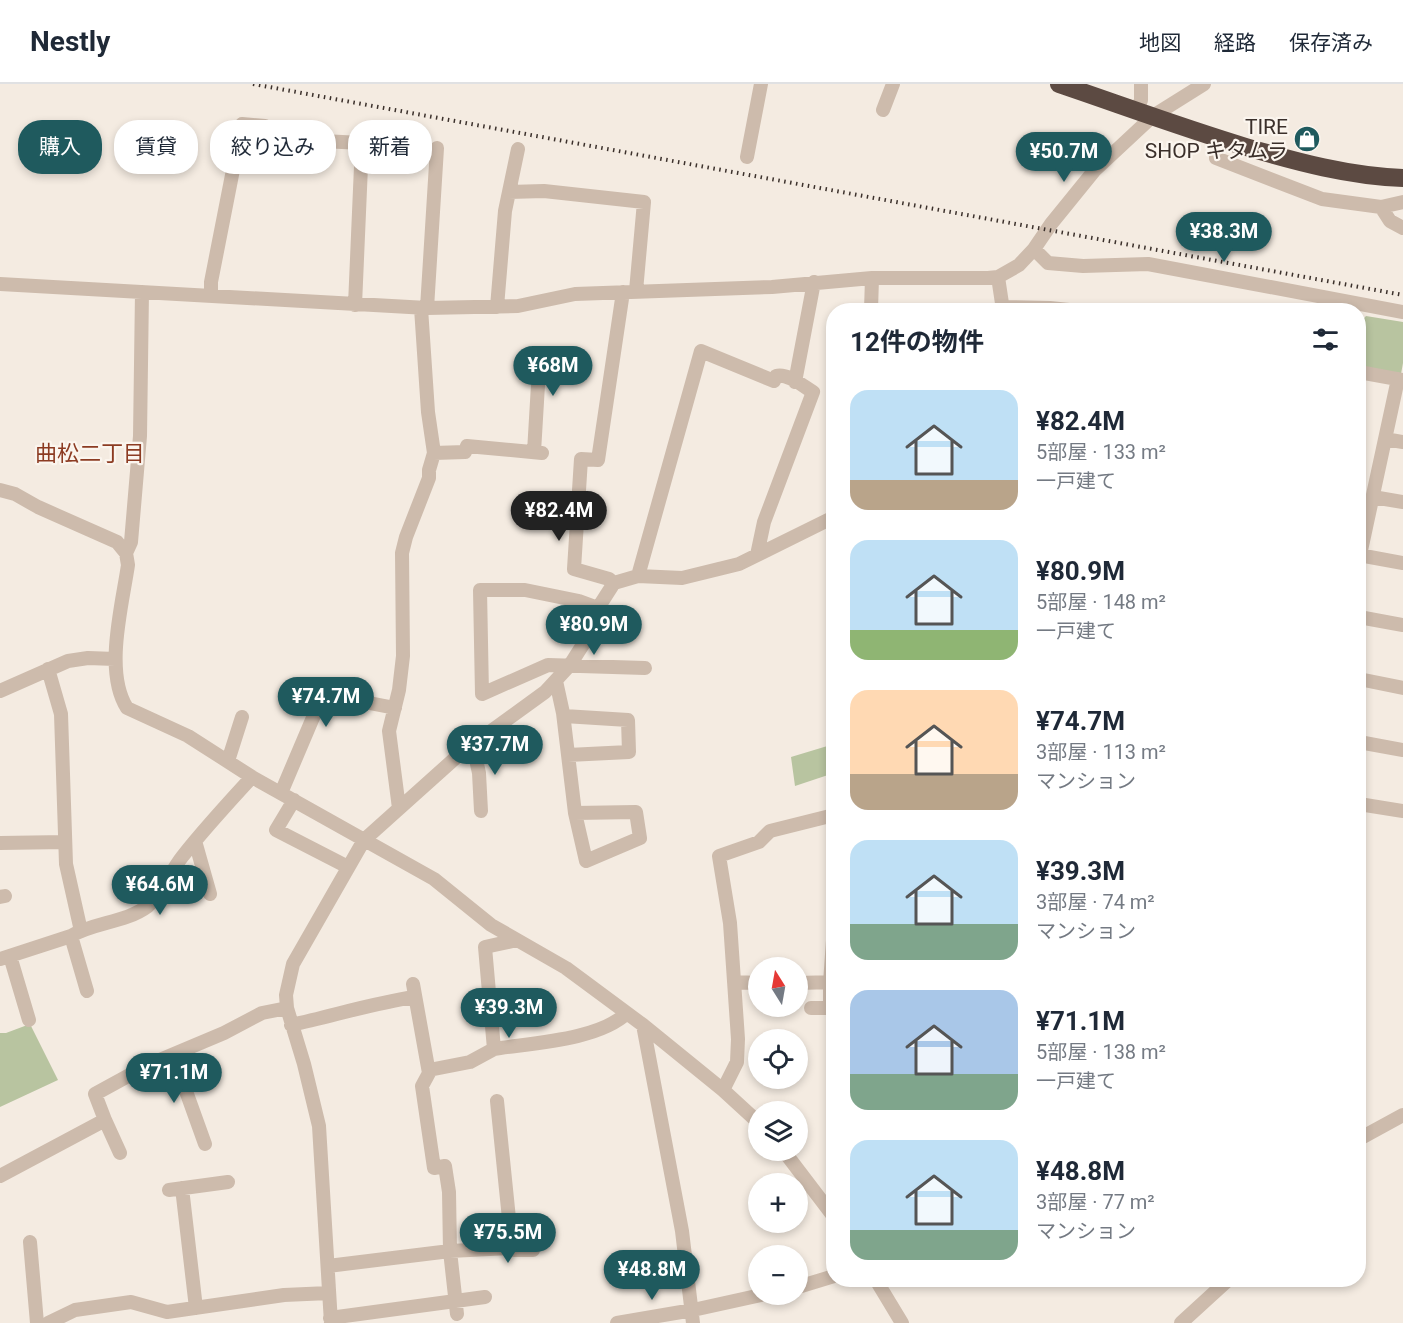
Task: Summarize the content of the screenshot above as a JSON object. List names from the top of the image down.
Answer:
{
  "districts": ["曲松二丁目"],
  "places": {
    "shop": ["TIRE SHOP キタムラ"]
  },
  "north": "top",
  "page": {
    "header": "Nestly",
    "nav": ["地図", "経路", "保存済み"],
    "chip": [
      "購入",
      "賃貸",
      "絞り込み",
      "新着"
    ],
    "price": [
      "¥50.7M",
      "¥38.3M",
      "¥68M",
      "¥82.4M",
      "¥80.9M",
      "¥74.7M",
      "¥37.7M",
      "¥64.6M",
      "¥39.3M",
      "¥71.1M",
      "¥75.5M",
      "¥48.8M"
    ],
    "heading": "12件の物件",
    "list": [
      {
        "name": "¥82.4M",
        "note": "5部屋 · 133 m² · 一戸建て"
      },
      {
        "name": "¥80.9M",
        "note": "5部屋 · 148 m² · 一戸建て"
      },
      {
        "name": "¥74.7M",
        "note": "3部屋 · 113 m² · マンション"
      },
      {
        "name": "¥39.3M",
        "note": "3部屋 · 74 m² · マンション"
      },
      {
        "name": "¥71.1M",
        "note": "5部屋 · 138 m² · 一戸建て"
      },
      {
        "name": "¥48.8M",
        "note": "3部屋 · 77 m² · マンション"
      }
    ],
    "map_buttons": ["+", "−"]
  }
}
